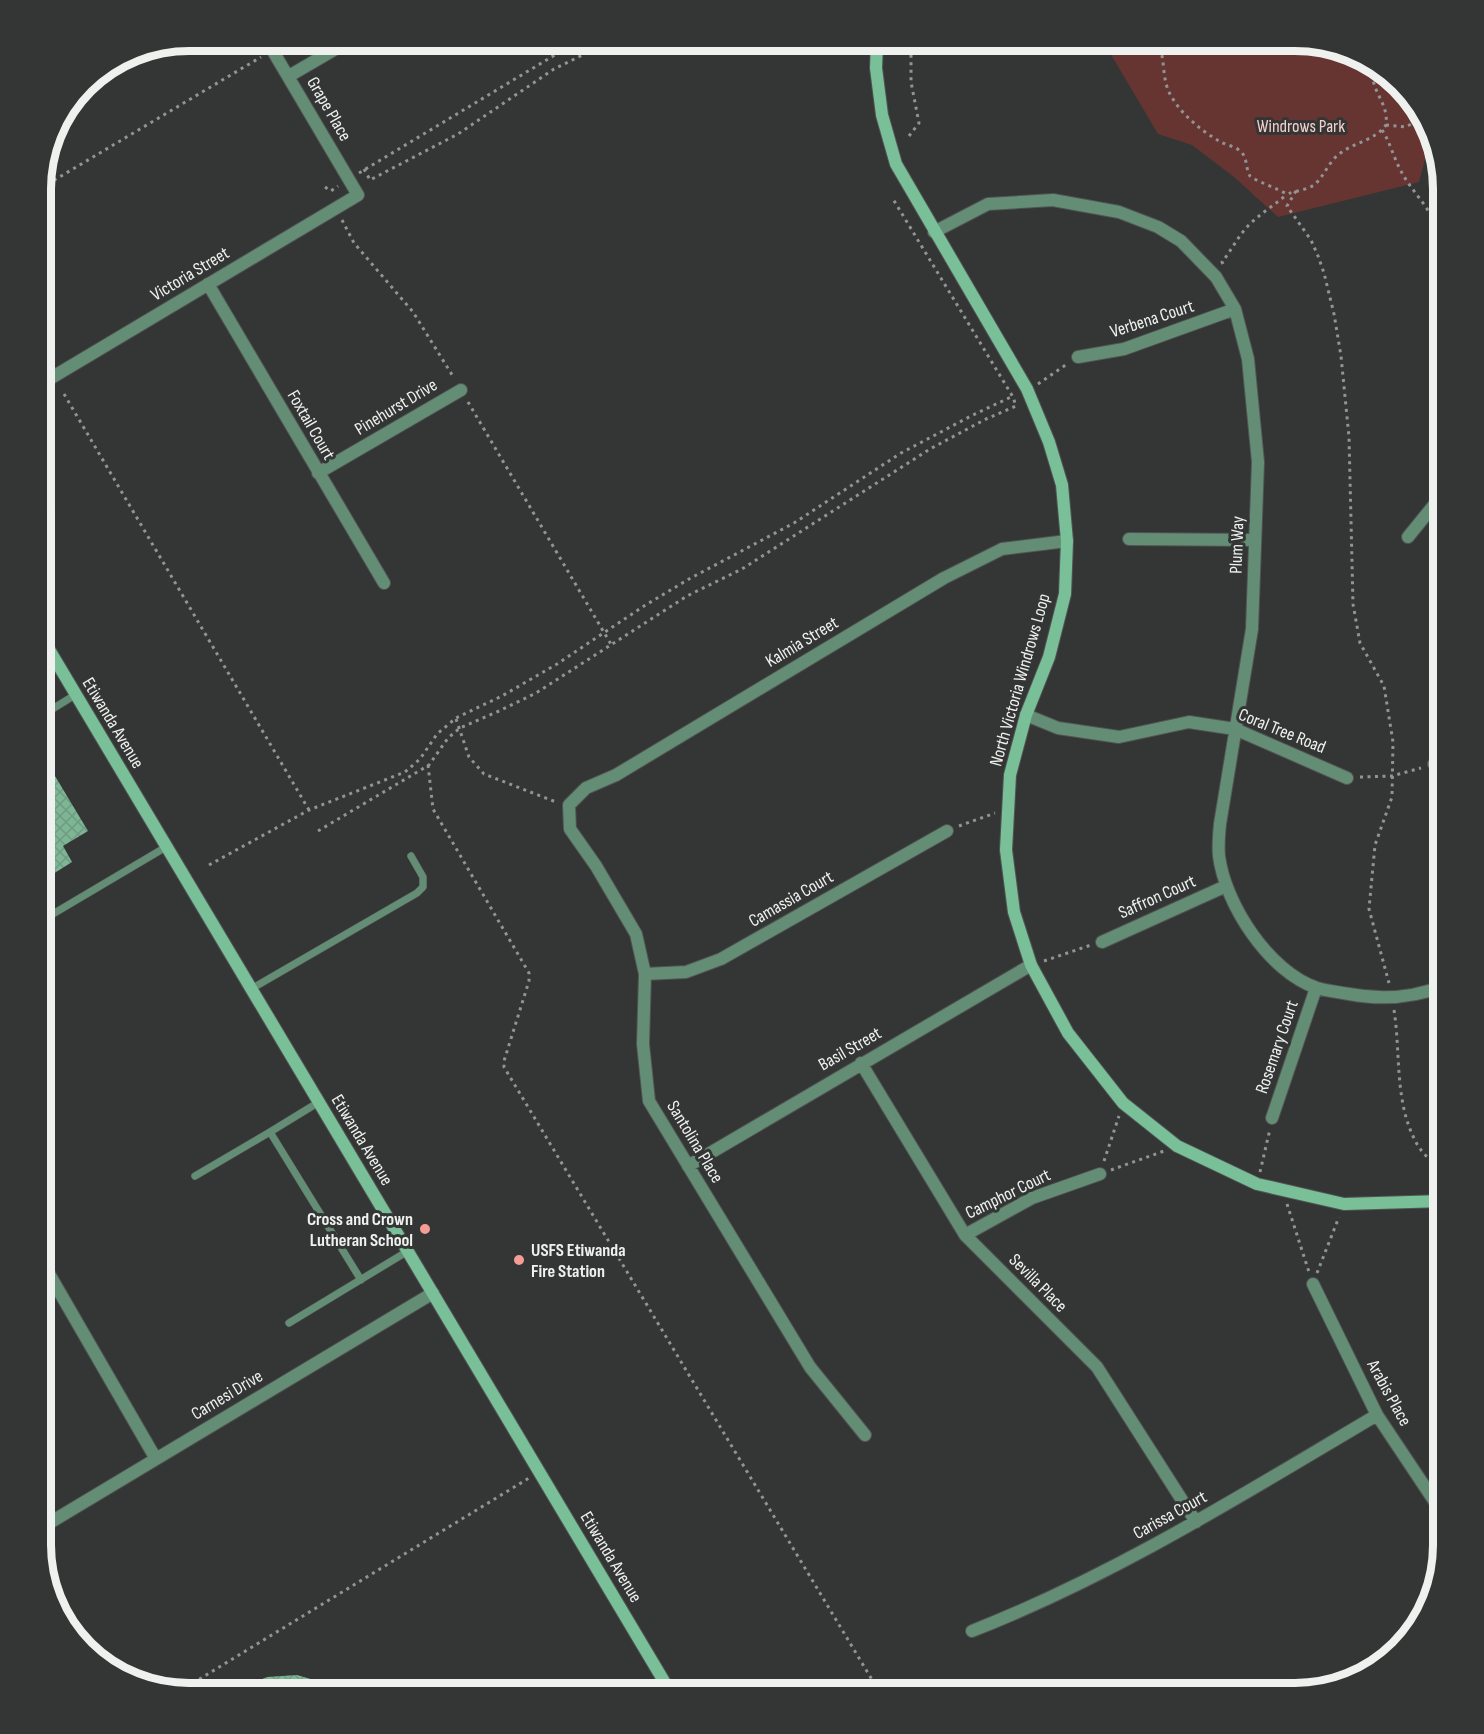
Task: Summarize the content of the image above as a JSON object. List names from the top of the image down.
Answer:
{
  "streets": {
    "street": [
      "Grape Place",
      "Victoria Street",
      "Verbena Court",
      "Pinehurst Drive",
      "Foxtail Court",
      "Plum Way",
      "Kalmia Street",
      "North Victoria Windrows Loop",
      "Etiwanda Avenue",
      "Coral Tree Road",
      "Saffron Court",
      "Camassia Court",
      "Rosemary Court",
      "Basil Street",
      "Santolina Place",
      "Camphor Court",
      "Sevilla Place",
      "Arabis Place",
      "Carnesi Drive",
      "Carissa Court"
    ]
  },
  "crossings": [
    ["Grape Place", "Victoria Street"],
    ["Victoria Street", "Foxtail Court"],
    ["Verbena Court", "Plum Way"],
    ["Pinehurst Drive", "Foxtail Court"],
    ["Plum Way", "North Victoria Windrows Loop"],
    ["Plum Way", "Coral Tree Road"],
    ["Plum Way", "Saffron Court"],
    ["Plum Way", "Rosemary Court"],
    ["Kalmia Street", "North Victoria Windrows Loop"],
    ["Kalmia Street", "Santolina Place"],
    ["North Victoria Windrows Loop", "Coral Tree Road"],
    ["North Victoria Windrows Loop", "Basil Street"],
    ["Etiwanda Avenue", "Carnesi Drive"],
    ["Camassia Court", "Santolina Place"],
    ["Basil Street", "Santolina Place"],
    ["Basil Street", "Sevilla Place"],
    ["Camphor Court", "Sevilla Place"],
    ["Sevilla Place", "Carissa Court"],
    ["Arabis Place", "Carissa Court"]
  ],
  "parks": ["Windrows Park"],
  "places": ["Cross and Crown Lutheran School", "USFS Etiwanda Fire Station"]
}
